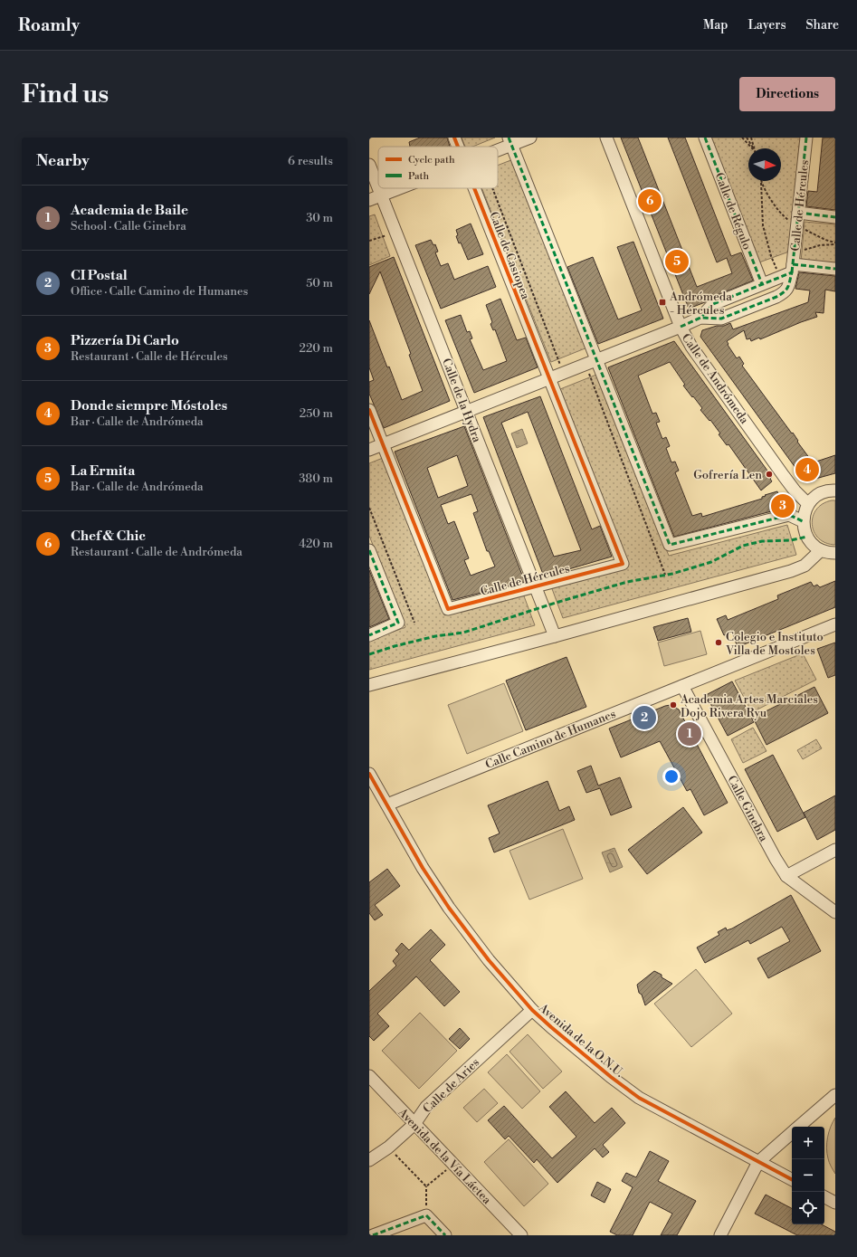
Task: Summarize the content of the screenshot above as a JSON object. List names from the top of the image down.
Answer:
{
  "streets": {
    "street": [
      "Calle de Hércules",
      "Calle de Régulo",
      "Calle de Casiopea",
      "Calle de Andrómeda",
      "Calle de la Hydra",
      "Calle Camino de Humanes",
      "Calle Ginebra",
      "Avenida de la O.N.U.",
      "Calle de Aries",
      "Avenida de la Vía Láctea"
    ]
  },
  "crossings": [
    ["Calle de Hércules", "Calle de Régulo"],
    ["Calle de Hércules", "Calle de Casiopea"],
    ["Calle de Hércules", "Calle de Andrómeda"],
    ["Calle de Hércules", "Calle de la Hydra"],
    ["Calle Camino de Humanes", "Calle Ginebra"],
    ["Calle Camino de Humanes", "Avenida de la O.N.U."],
    ["Avenida de la O.N.U.", "Calle de Aries"],
    ["Calle de Aries", "Avenida de la Vía Láctea"]
  ],
  "places": {
    "transit": ["Andrómeda - Hércules"],
    "other": ["Gofrería Len", "Colegio e Instituto Villa de Mostoles", "Academia Artes Marciales Dojo Rivera Ryu"]
  },
  "legend": ["Cycle path", "Path"],
  "north": "right",
  "page": {
    "header": "Roamly",
    "nav": ["Map", "Layers", "Share"],
    "buttons": "Directions",
    "title": "Find us",
    "heading": ["Nearby", "6 results"],
    "list": [
      {
        "mark": "1",
        "name": "Academia de Baile",
        "note": "School · Calle Ginebra",
        "value": "30 m"
      },
      {
        "mark": "2",
        "name": "CI Postal",
        "note": "Office · Calle Camino de Humanes",
        "value": "50 m"
      },
      {
        "mark": "3",
        "name": "Pizzería Di Carlo",
        "note": "Restaurant · Calle de Hércules",
        "value": "220 m"
      },
      {
        "mark": "4",
        "name": "Donde siempre Móstoles",
        "note": "Bar · Calle de Andrómeda",
        "value": "250 m"
      },
      {
        "mark": "5",
        "name": "La Ermita",
        "note": "Bar · Calle de Andrómeda",
        "value": "380 m"
      },
      {
        "mark": "6",
        "name": "Chef & Chic",
        "note": "Restaurant · Calle de Andrómeda",
        "value": "420 m"
      }
    ],
    "pins": [
      "6",
      "5",
      "4",
      "3",
      "2",
      "1"
    ],
    "map_buttons": ["+", "−"]
  }
}
